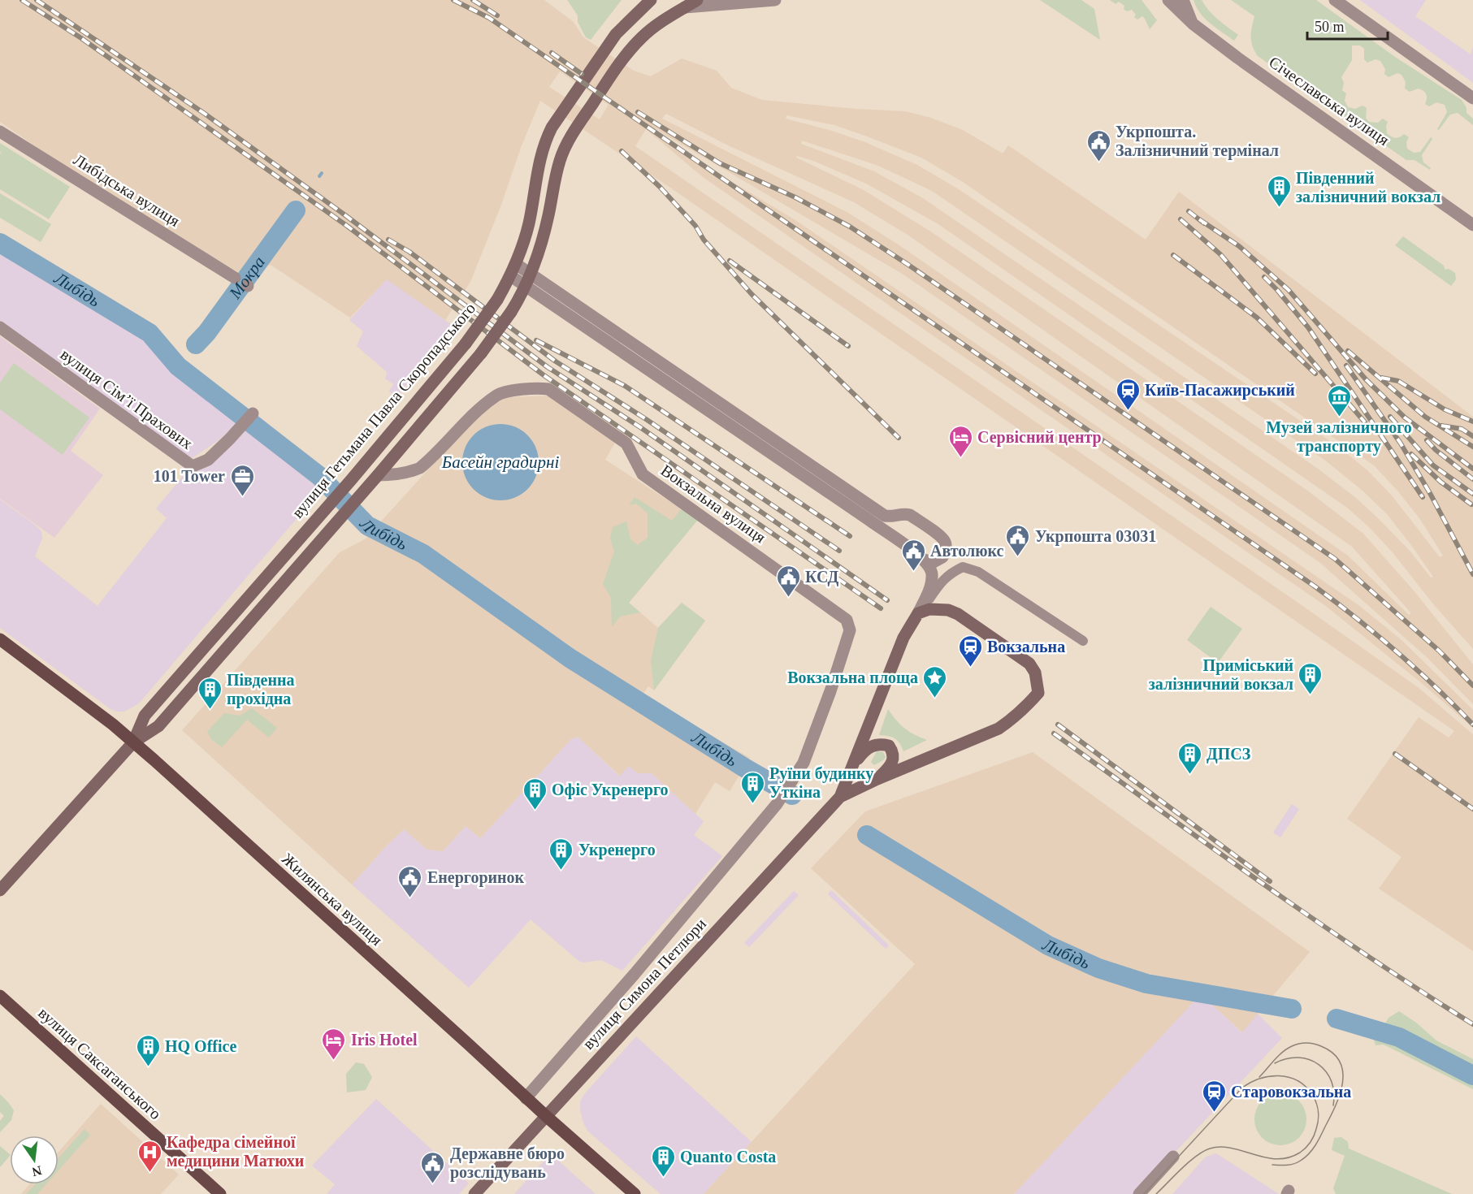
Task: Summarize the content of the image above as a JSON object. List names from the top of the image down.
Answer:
{
  "streets": {
    "main road": [
      "вулиця Гетьмана Павла Скоропадського",
      "Жилянська вулиця",
      "вулиця Симона Петлюри",
      "вулиця Саксаганського"
    ],
    "street": [
      "Січеславська вулиця",
      "Либідська вулиця",
      "вулиця Сімʼї Прахових",
      "Вокзальна вулиця"
    ]
  },
  "crossings": [
    ["вулиця Гетьмана Павла Скоропадського", "Вокзальна вулиця"],
    ["вулиця Гетьмана Павла Скоропадського", "Жилянська вулиця"],
    ["Вокзальна вулиця", "вулиця Симона Петлюри"],
    ["Жилянська вулиця", "вулиця Симона Петлюри"]
  ],
  "water": ["Мокра", "Либідь", "Басейн градирні"],
  "places": {
    "public building": [
      "Укрпошта. Залізничний термінал",
      "Укрпошта 03031",
      "Автолюкс",
      "КСД",
      "Енергоринок",
      "Державне бюро розслідувань"
    ],
    "building": [
      "Південний залізничний вокзал",
      "Приміський залізничний вокзал",
      "Південна прохідна",
      "ДПСЗ",
      "Руїни будинку Уткіна",
      "Офіс Укренерго",
      "Укренерго",
      "HQ Office",
      "Quanto Costa"
    ],
    "station": ["Київ-Пасажирський", "Вокзальна", "Старовокзальна"],
    "museum": ["Музей залізничного транспорту"],
    "hotel": ["Сервісний центр", "Iris Hotel"],
    "office": ["101 Tower"],
    "place": ["Вокзальна площа"],
    "hospital": ["Кафедра сімейної медицини Матюхи"]
  },
  "scale_bar": "50 m",
  "north": "bottom"
}
